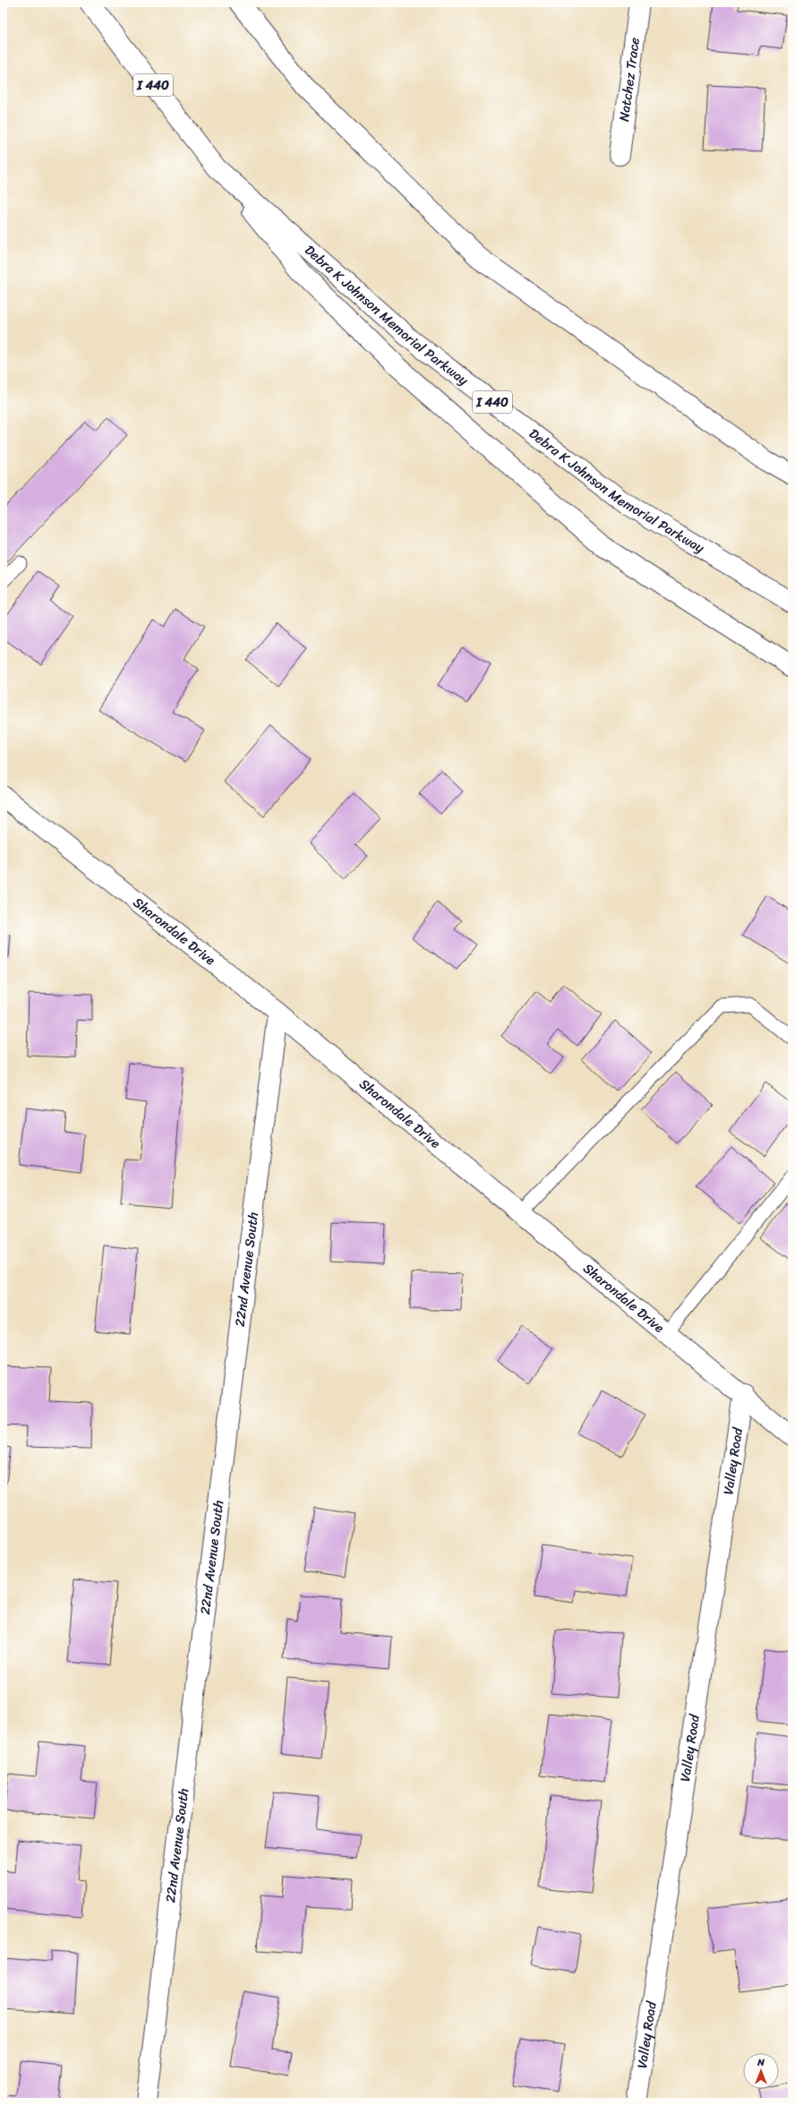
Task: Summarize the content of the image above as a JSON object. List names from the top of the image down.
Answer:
{
  "streets": {
    "main road": [
      "Natchez Trace",
      "I 440",
      "Debra K Johnson Memorial Parkway",
      "Sharondale Drive",
      "22nd Avenue South",
      "Valley Road"
    ]
  },
  "crossings": [
    ["Sharondale Drive", "22nd Avenue South"],
    ["Sharondale Drive", "Valley Road"]
  ],
  "north": "top"
}
